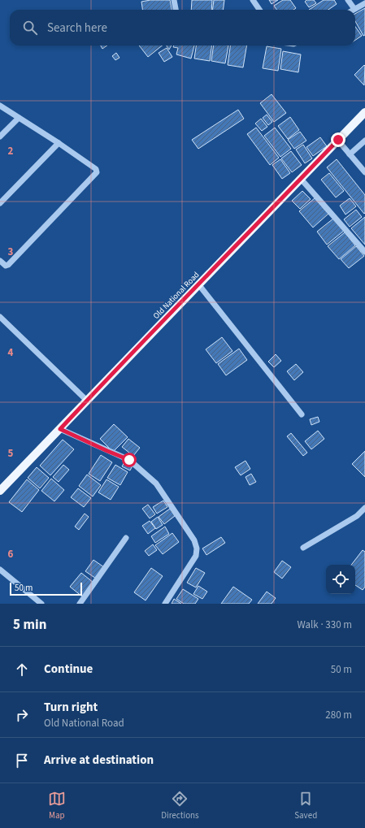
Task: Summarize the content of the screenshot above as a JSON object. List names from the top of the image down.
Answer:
{
  "streets": {
    "main road": ["Old National Road"]
  },
  "scale_bar": "50 m",
  "page": {
    "search": "Search here",
    "scale": "50 m",
    "heading": ["5 min", "Walk · 330 m"],
    "list": [
      ["Continue", "50 m"],
      ["Turn right", "Old National Road", "280 m"],
      "Arrive at destination"
    ],
    "nav": ["Map", "Directions", "Saved"]
  },
  "grid": {
    "rows": [
      "2",
      "3",
      "4",
      "5",
      "6"
    ]
  }
}
